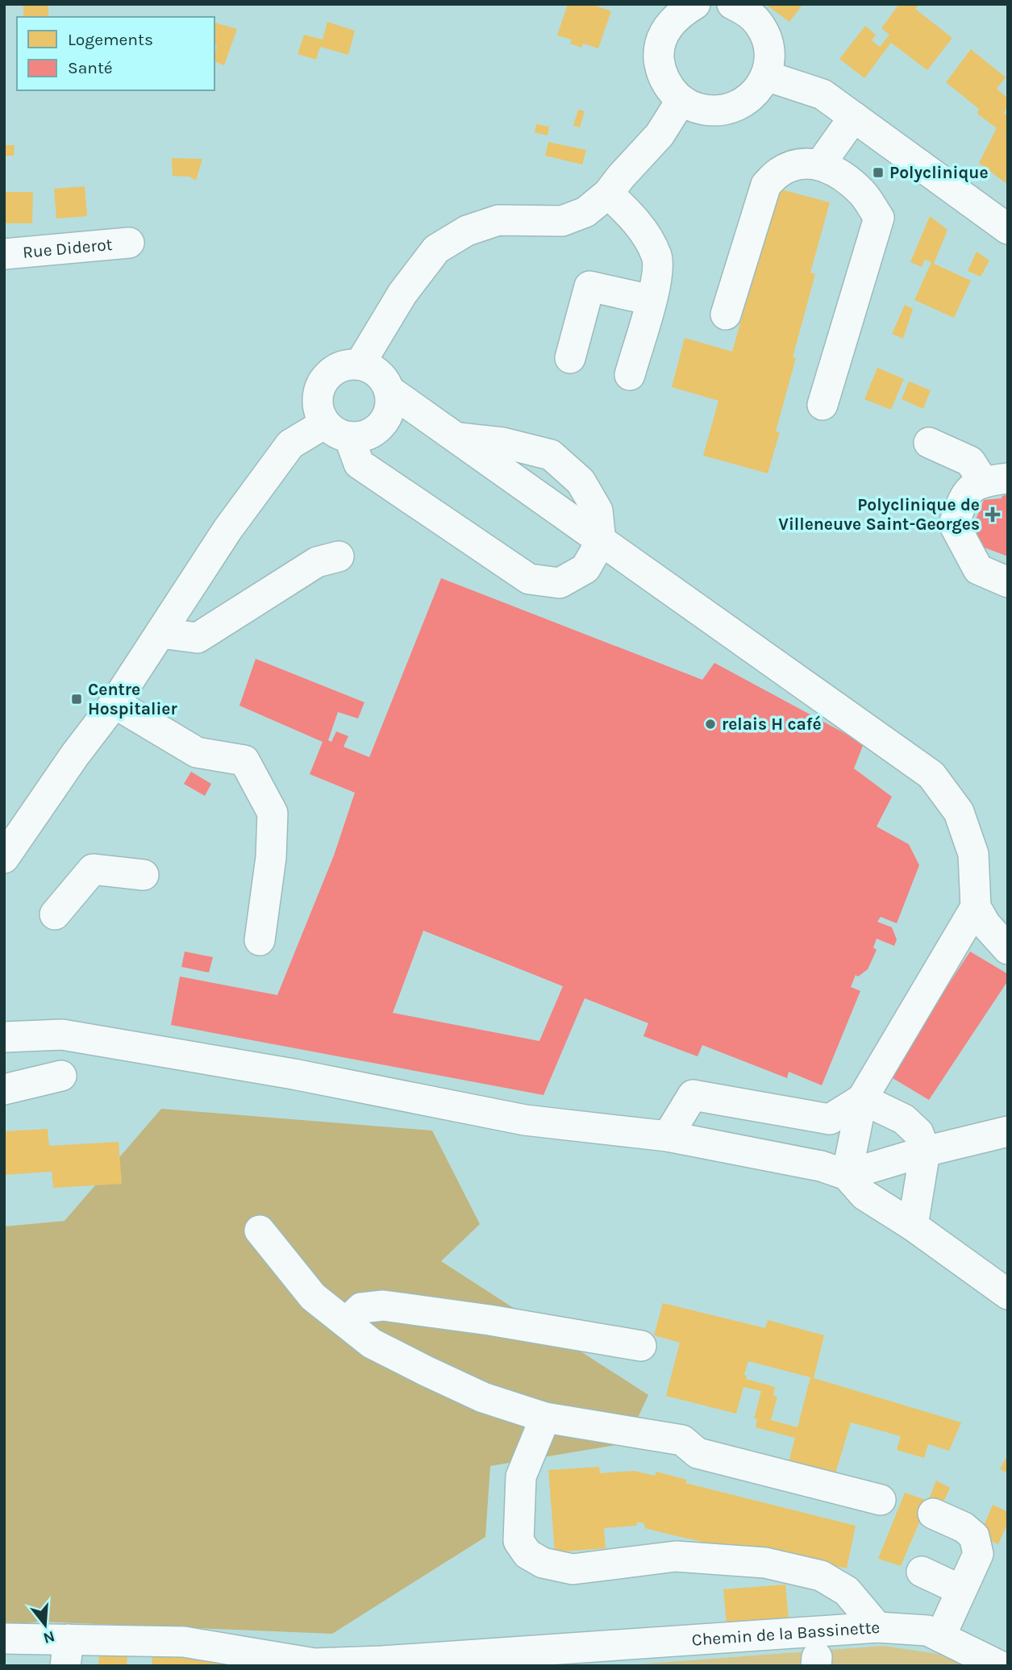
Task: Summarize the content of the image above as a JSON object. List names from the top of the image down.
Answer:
{
  "streets": {
    "street": ["Rue Diderot", "Chemin de la Bassinette"]
  },
  "places": {
    "transit": ["Polyclinique", "Centre Hospitalier"],
    "health": ["Polyclinique de Villeneuve Saint-Georges"],
    "other": ["relais H café"]
  },
  "legend": ["Logements", "Santé"],
  "north": "bottom"
}
